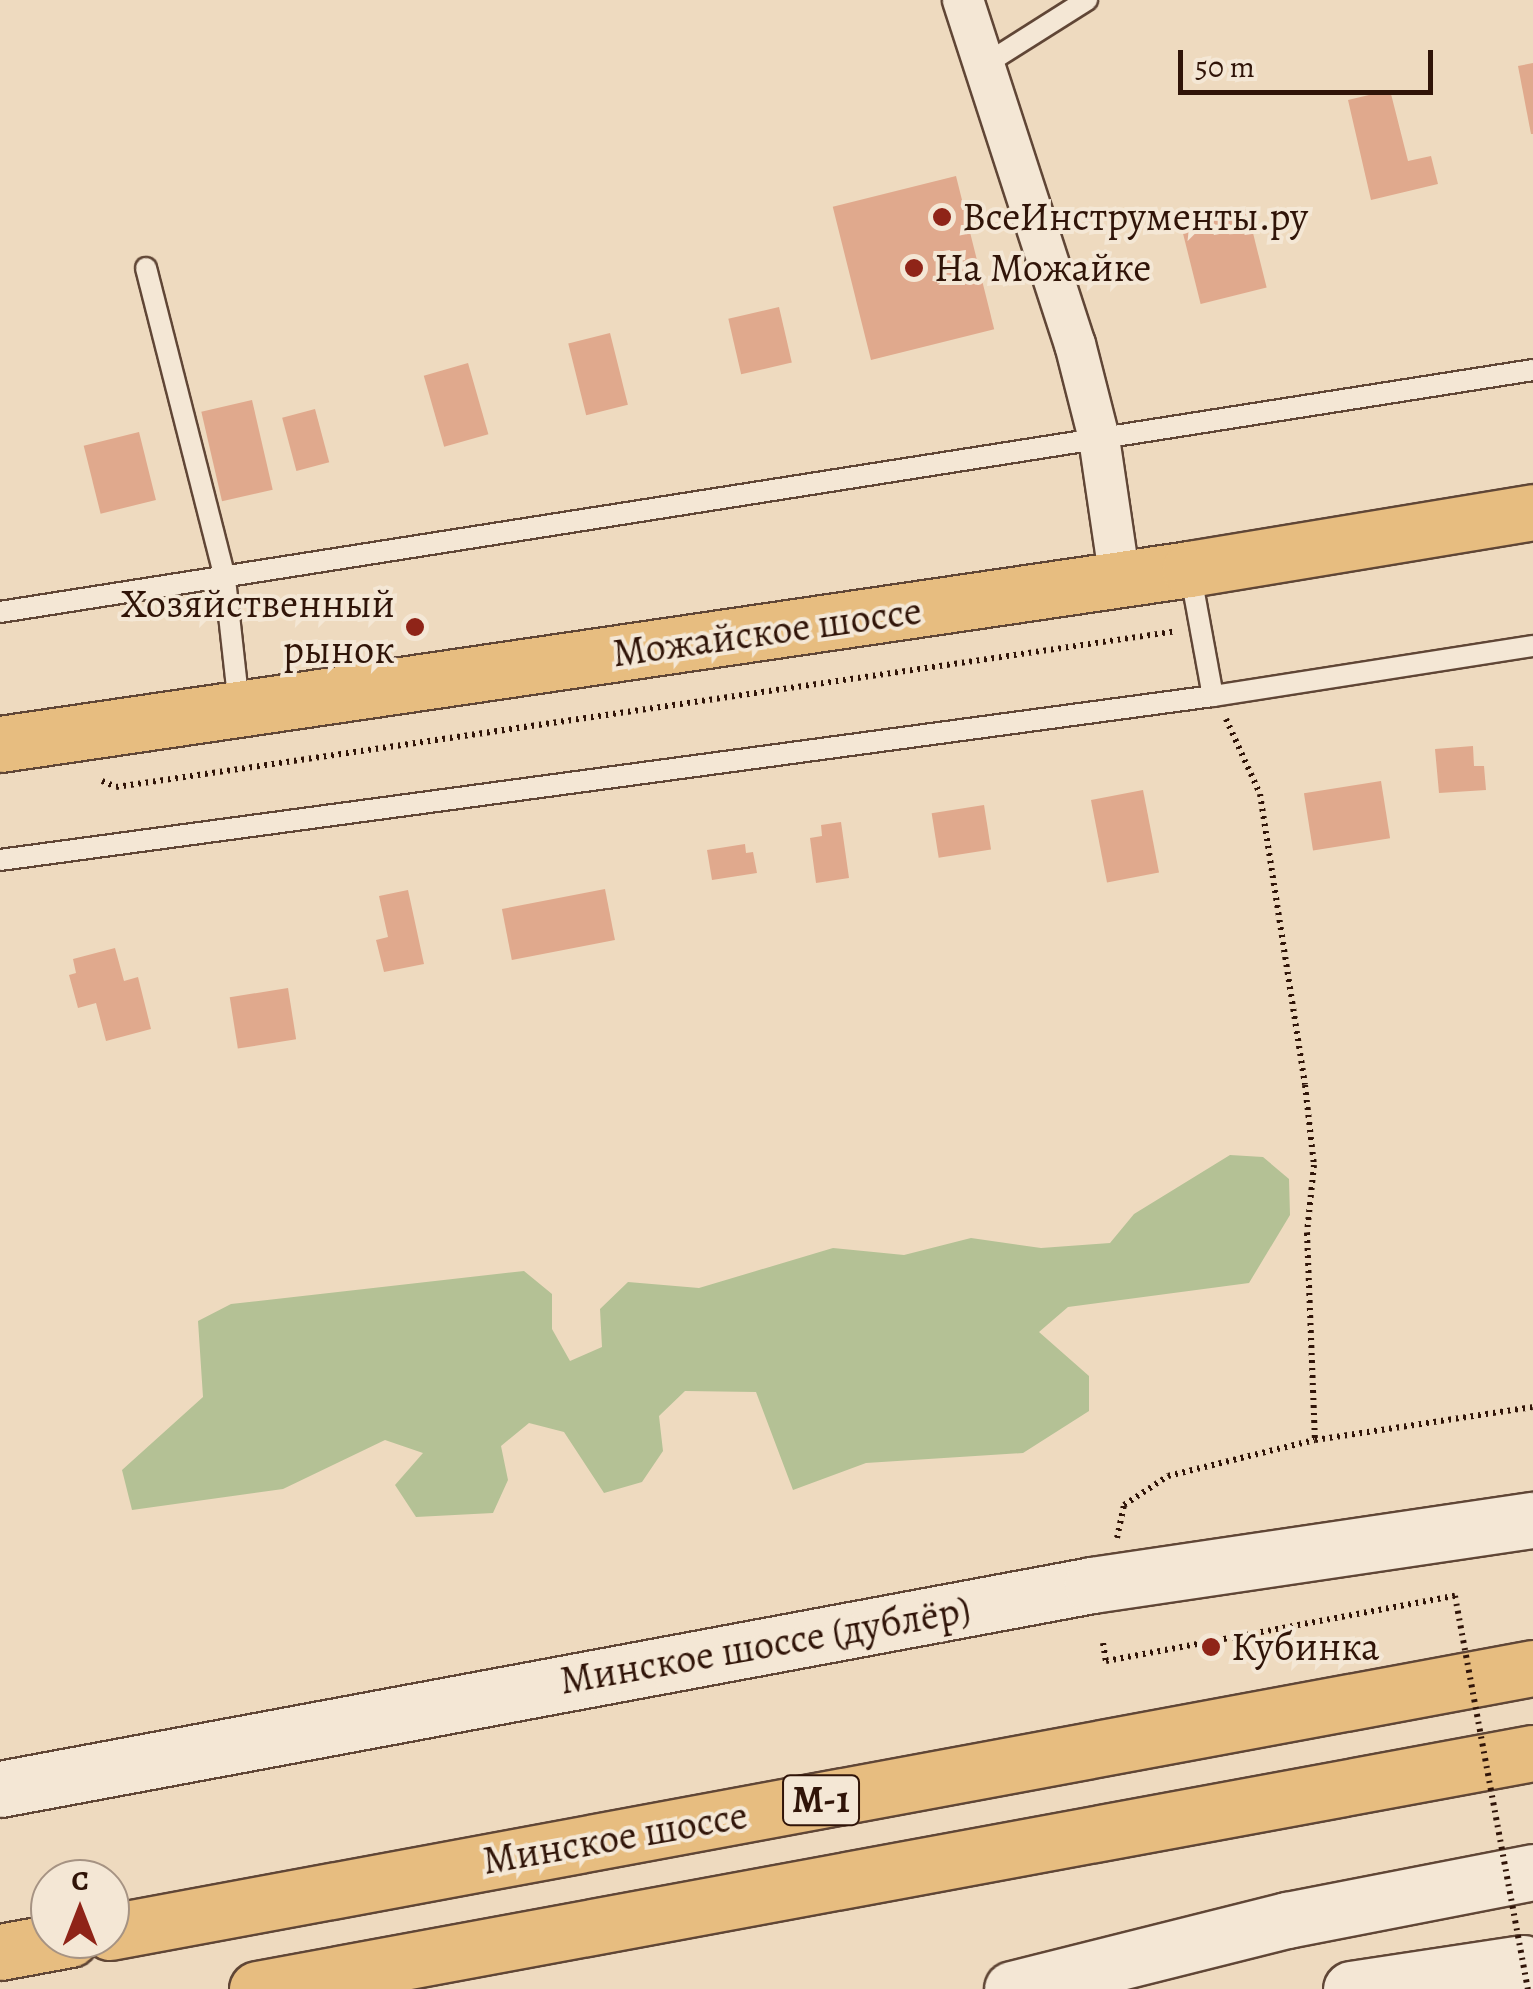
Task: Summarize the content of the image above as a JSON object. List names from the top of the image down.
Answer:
{
  "streets": {
    "main road": [
      "Можайское шоссе",
      "Минское шоссе (дублёр)",
      "М-1",
      "Минское шоссе"
    ]
  },
  "places": [
    "ВсеИнструменты.ру",
    "На Можайке",
    "Хозяйственный рынок",
    "Кубинка"
  ],
  "scale_bar": "50 m",
  "north": "top"
}
